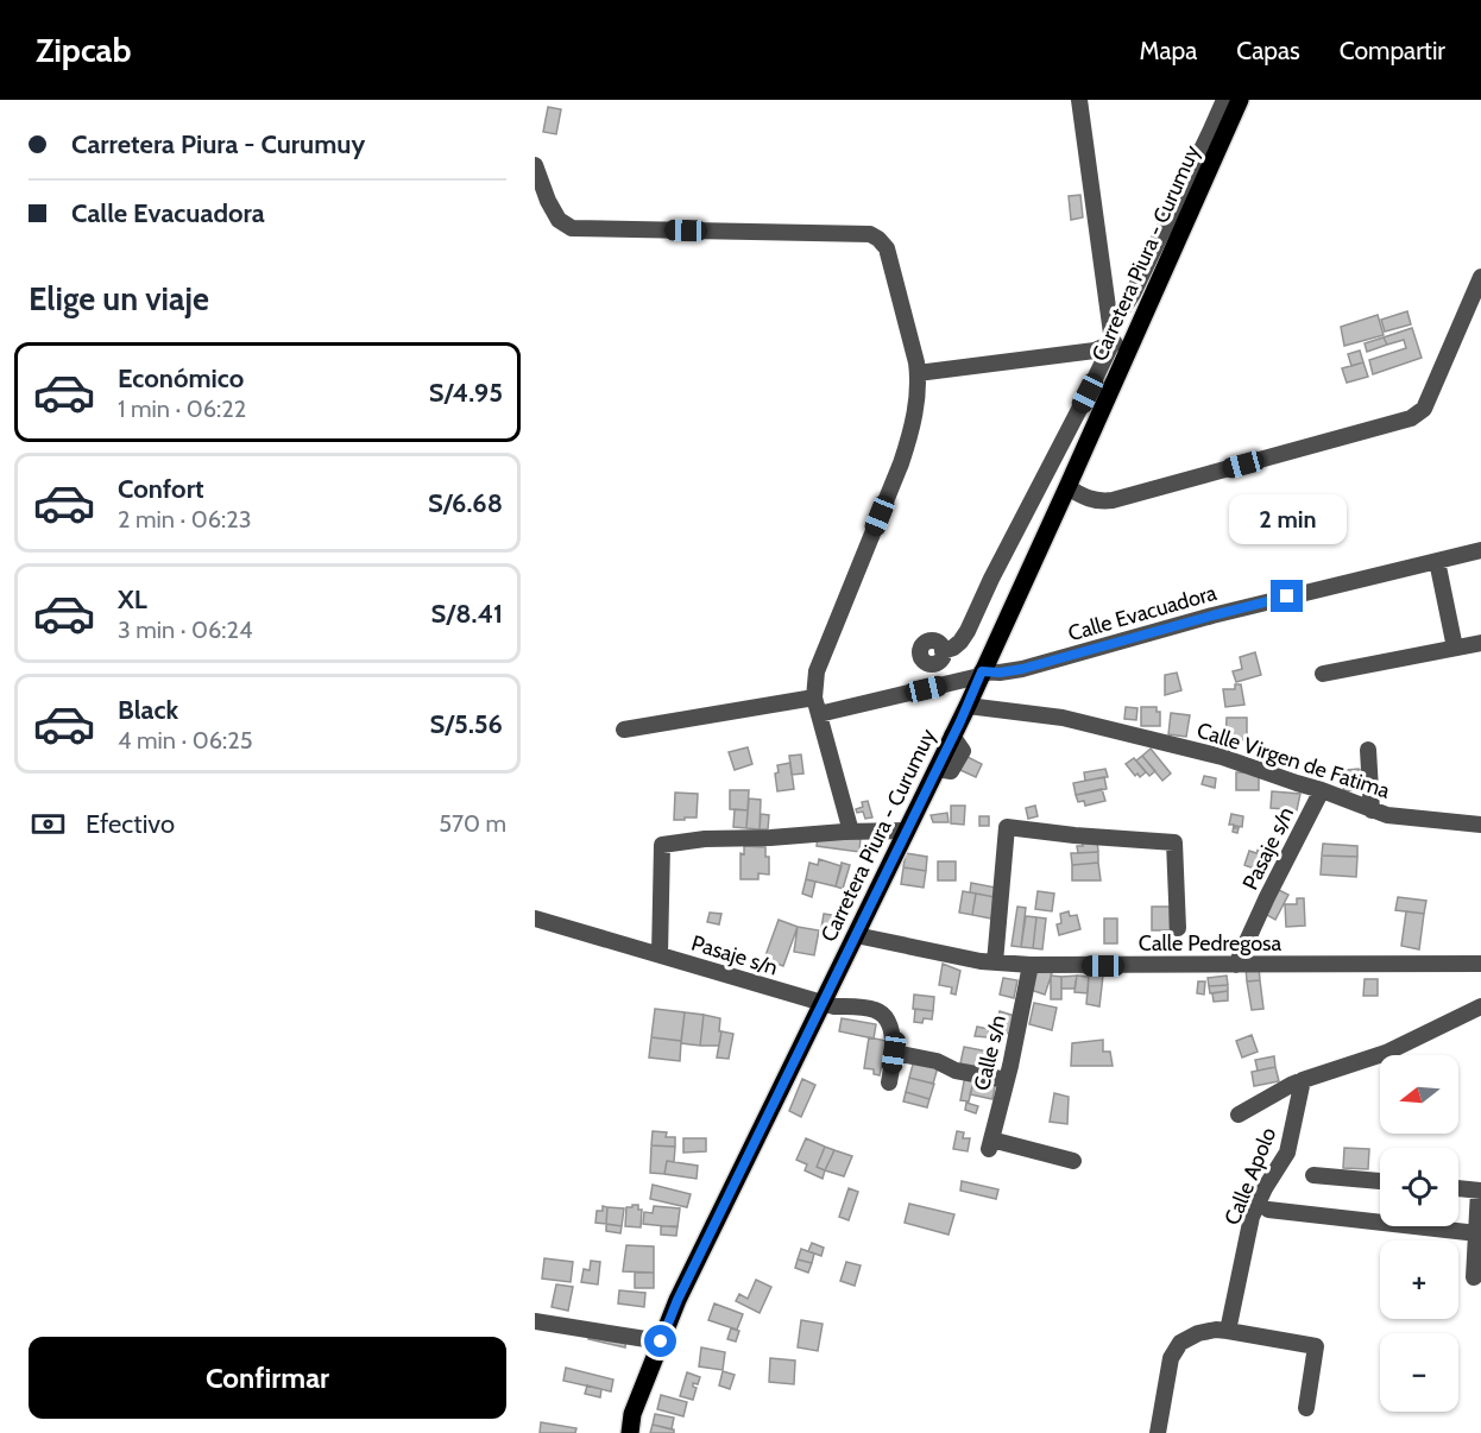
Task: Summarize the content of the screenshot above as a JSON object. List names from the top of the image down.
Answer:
{
  "streets": {
    "main road": ["Carretera Piura - Curumuy"],
    "street": [
      "Calle Evacuadora",
      "Calle Virgen de Fatima",
      "Pasaje s/n",
      "Calle Pedregosa",
      "Calle s/n",
      "Calle Apolo"
    ]
  },
  "crossings": [
    ["Carretera Piura - Curumuy", "Calle Evacuadora"],
    ["Carretera Piura - Curumuy", "Calle Virgen de Fatima"],
    ["Carretera Piura - Curumuy", "Pasaje s/n"],
    ["Carretera Piura - Curumuy", "Calle Pedregosa"],
    ["Calle Virgen de Fatima", "Pasaje s/n"],
    ["Pasaje s/n", "Calle Pedregosa"],
    ["Calle Pedregosa", "Calle s/n"]
  ],
  "north": "left",
  "page": {
    "header": "Zipcab",
    "nav": ["Mapa", "Capas", "Compartir"],
    "banner": ["Carretera Piura - Curumuy", "Calle Evacuadora"],
    "heading": "Elige un viaje",
    "list": [
      {
        "name": "Económico",
        "note": "1 min · 06:22",
        "value": "S/4.95"
      },
      {
        "name": "Confort",
        "note": "2 min · 06:23",
        "value": "S/6.68"
      },
      {
        "name": "XL",
        "note": "3 min · 06:24",
        "value": "S/8.41"
      },
      {
        "name": "Black",
        "note": "4 min · 06:25",
        "value": "S/5.56"
      }
    ],
    "bubble": "2 min",
    "pay": ["Efectivo", "570 m"],
    "map_buttons": ["+", "−"],
    "buttons": "Confirmar"
  }
}
